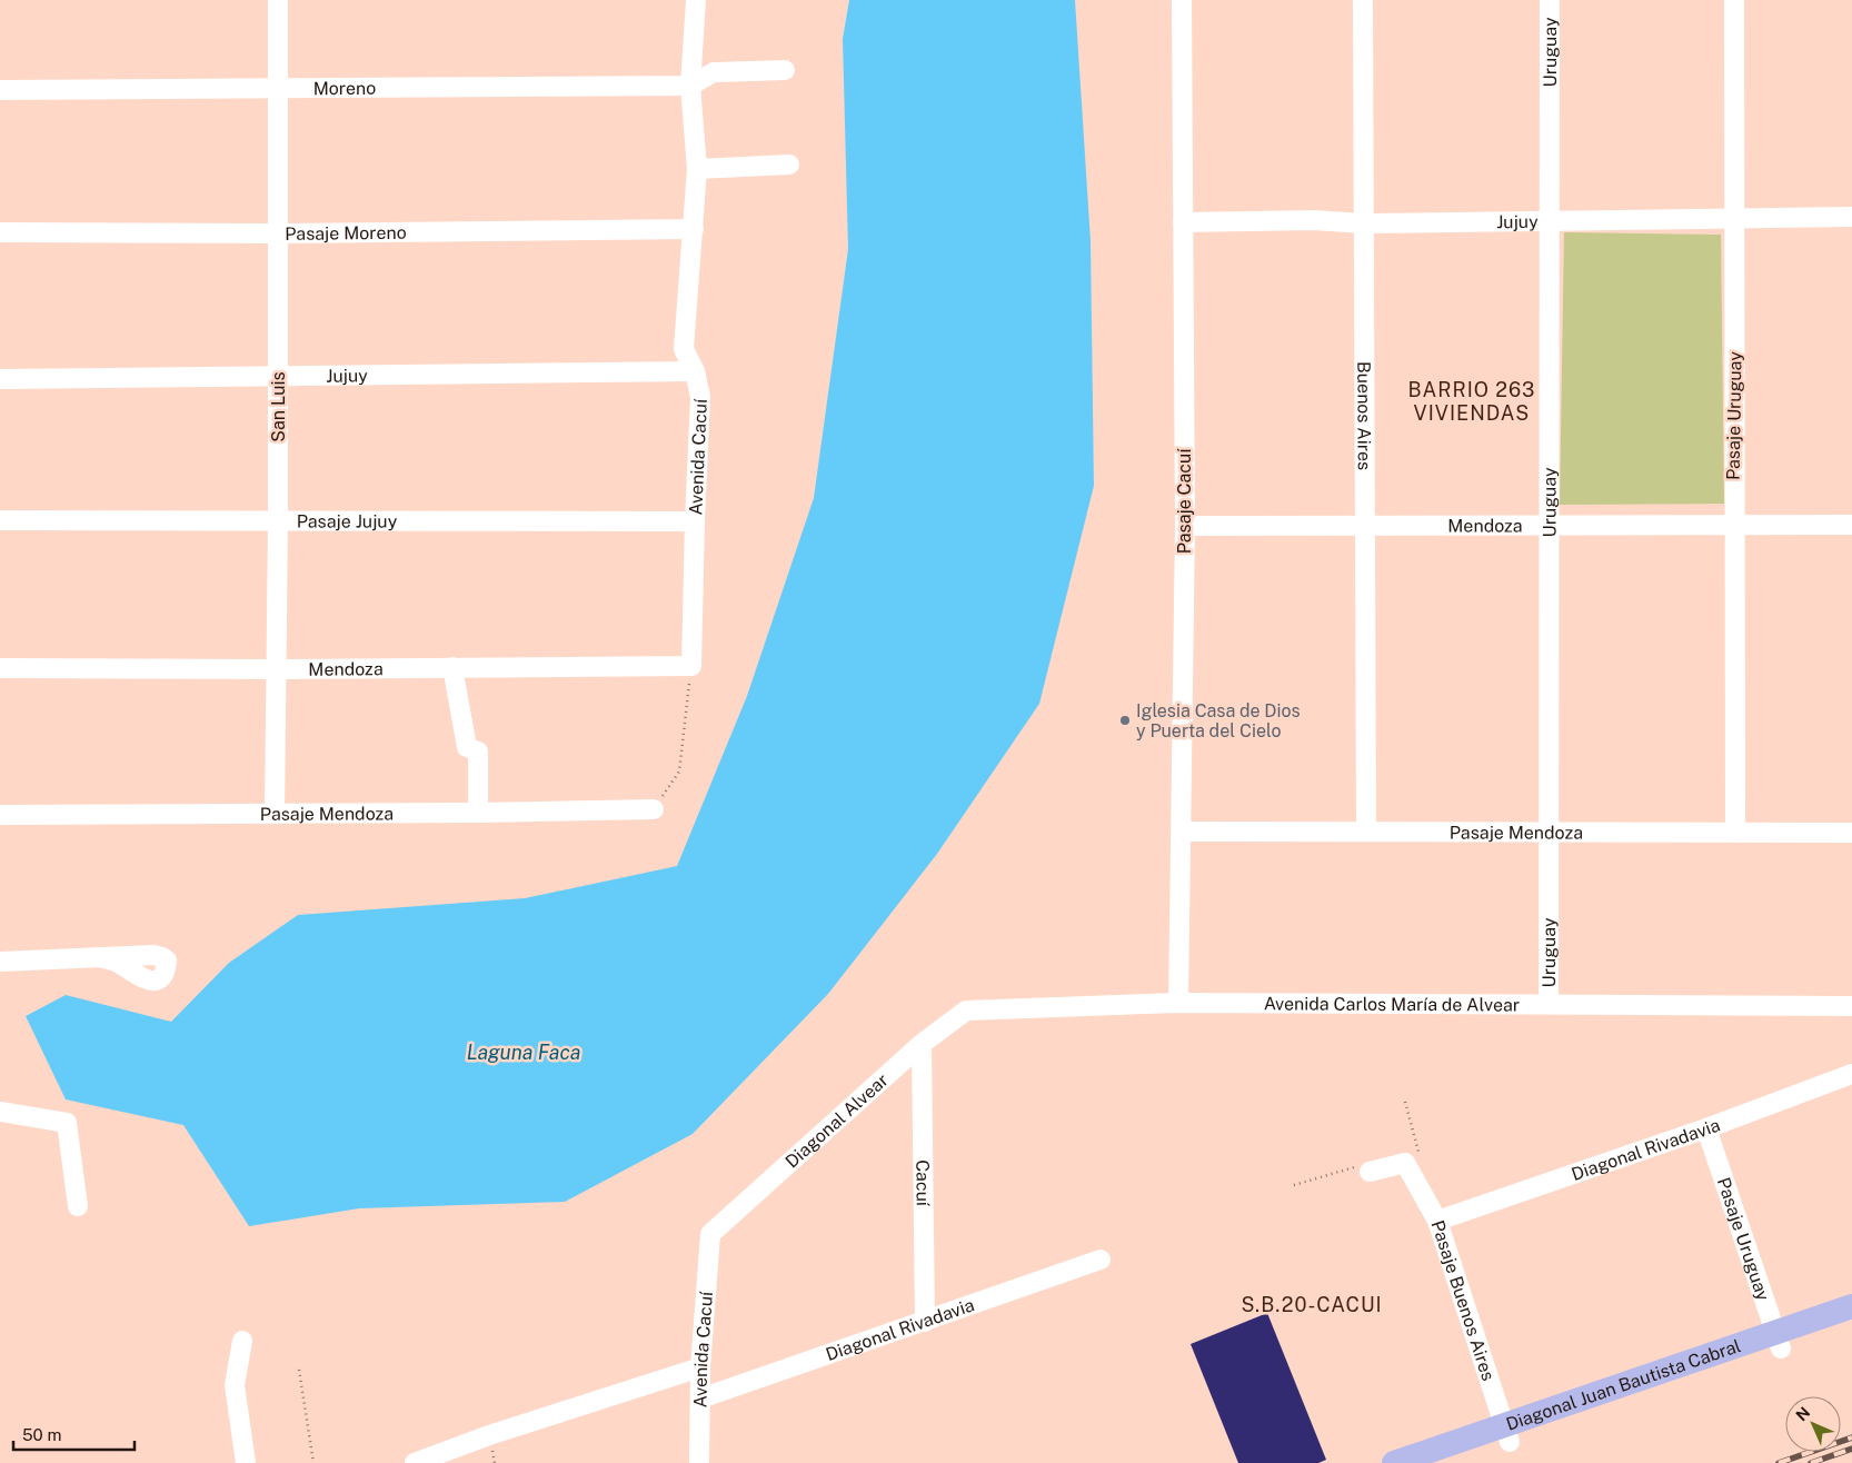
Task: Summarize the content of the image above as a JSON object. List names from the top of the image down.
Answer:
{
  "streets": {
    "main road": ["Diagonal Juan Bautista Cabral"],
    "street": [
      "Uruguay",
      "Moreno",
      "Jujuy",
      "Pasaje Moreno",
      "San Luis",
      "Buenos Aires",
      "Pasaje Uruguay",
      "Avenida Cacuí",
      "Pasaje Cacuí",
      "Pasaje Jujuy",
      "Mendoza",
      "Pasaje Mendoza",
      "Avenida Carlos María de Alvear",
      "Diagonal Alvear",
      "Diagonal Rivadavia",
      "Cacuí",
      "Pasaje Buenos Aires"
    ]
  },
  "crossings": [
    ["Uruguay", "Jujuy"],
    ["Uruguay", "Mendoza"],
    ["Uruguay", "Pasaje Mendoza"],
    ["Uruguay", "Avenida Carlos María de Alvear"],
    ["Moreno", "San Luis"],
    ["Moreno", "Avenida Cacuí"],
    ["Jujuy", "San Luis"],
    ["Jujuy", "Buenos Aires"],
    ["Jujuy", "Pasaje Uruguay"],
    ["Jujuy", "Avenida Cacuí"],
    ["Jujuy", "Pasaje Cacuí"],
    ["Pasaje Moreno", "San Luis"],
    ["Pasaje Moreno", "Avenida Cacuí"],
    ["San Luis", "Pasaje Jujuy"],
    ["San Luis", "Mendoza"],
    ["San Luis", "Pasaje Mendoza"],
    ["Buenos Aires", "Mendoza"],
    ["Buenos Aires", "Pasaje Mendoza"],
    ["Pasaje Uruguay", "Mendoza"],
    ["Pasaje Uruguay", "Pasaje Mendoza"],
    ["Pasaje Uruguay", "Diagonal Rivadavia"],
    ["Pasaje Uruguay", "Diagonal Juan Bautista Cabral"],
    ["Avenida Cacuí", "Pasaje Jujuy"],
    ["Avenida Cacuí", "Mendoza"],
    ["Avenida Cacuí", "Diagonal Alvear"],
    ["Avenida Cacuí", "Diagonal Rivadavia"],
    ["Pasaje Cacuí", "Mendoza"],
    ["Pasaje Cacuí", "Pasaje Mendoza"],
    ["Pasaje Cacuí", "Avenida Carlos María de Alvear"],
    ["Avenida Carlos María de Alvear", "Diagonal Alvear"],
    ["Diagonal Alvear", "Cacuí"],
    ["Diagonal Rivadavia", "Cacuí"],
    ["Diagonal Rivadavia", "Pasaje Buenos Aires"],
    ["Pasaje Buenos Aires", "Diagonal Juan Bautista Cabral"]
  ],
  "districts": ["BARRIO 263 VIVIENDAS", "S.B.20-CACUI"],
  "water": ["Laguna Faca"],
  "places": ["Iglesia Casa de Dios y Puerta del Cielo"],
  "scale_bar": "50 m",
  "north": "top left"
}
